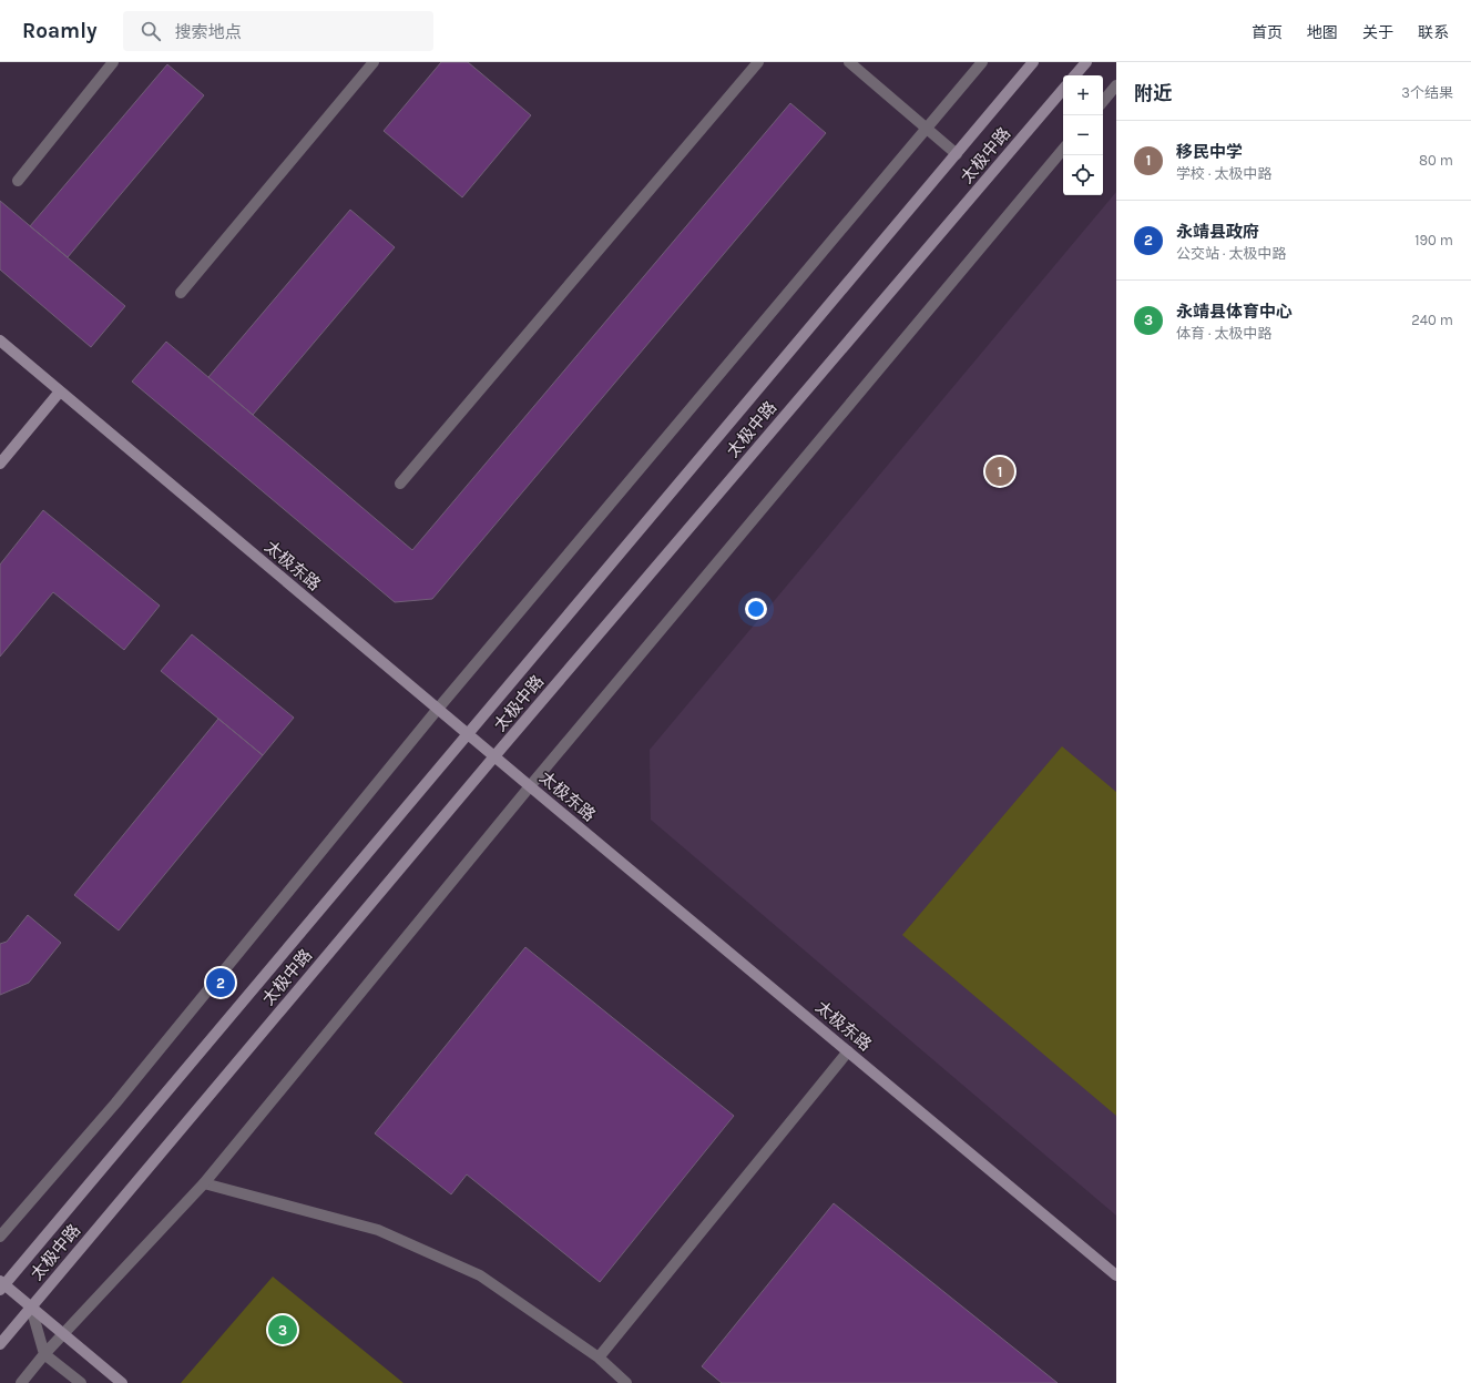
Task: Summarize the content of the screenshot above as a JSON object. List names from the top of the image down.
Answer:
{
  "streets": {
    "main road": ["太极中路", "太极东路"]
  },
  "crossings": [
    ["太极中路", "太极东路"]
  ],
  "page": {
    "header": "Roamly",
    "search": "搜索地点",
    "nav": [
      "首页",
      "地图",
      "关于",
      "联系"
    ],
    "heading": ["附近", "3个结果"],
    "map_buttons": ["+", "−"],
    "list": [
      {
        "mark": "1",
        "name": "移民中学",
        "note": "学校 · 太极中路",
        "value": "80 m"
      },
      {
        "mark": "2",
        "name": "永靖县政府",
        "note": "公交站 · 太极中路",
        "value": "190 m"
      },
      {
        "mark": "3",
        "name": "永靖县体育中心",
        "note": "体育 · 太极中路",
        "value": "240 m"
      }
    ],
    "pins": ["1", "2", "3"]
  }
}
